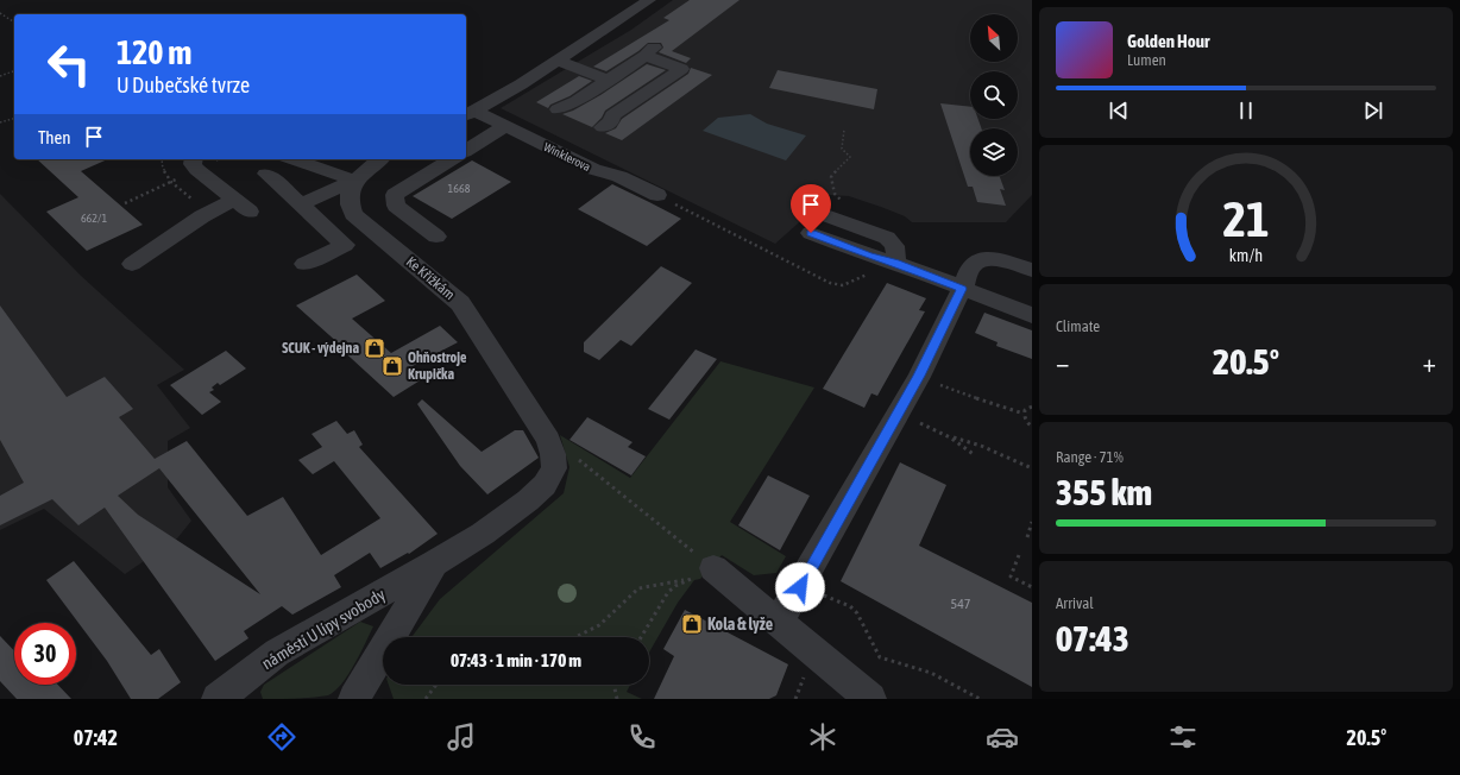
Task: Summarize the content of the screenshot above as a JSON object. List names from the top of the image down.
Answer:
{
  "streets": {
    "street": ["Winklerova", "Ke Křížkám", "náměstí U lípy svobody"]
  },
  "crossings": [
    ["Ke Křížkám", "náměstí U lípy svobody"]
  ],
  "places": {
    "shop": ["SCUK - výdejna", "Ohňostroje Krupička", "Kola & lyže"]
  },
  "house_numbers": ["1668", "662/1", "547"],
  "north": "top left",
  "page": {
    "turn": ["120 m", "U Dubečské tvrze"],
    "song": ["Golden Hour", "Lumen"],
    "then": "Then",
    "tile": [
      "Climate",
      ["Range · 71%", "355 km"],
      ["Arrival", "07:43"]
    ],
    "heat": ["−", "20.5°", "+"],
    "limit": "30",
    "trip": "07:43 · 1 min · 170 m",
    "tabs": ["07:42", "20.5°"],
    "gauge": ["21", "km/h"]
  }
}
